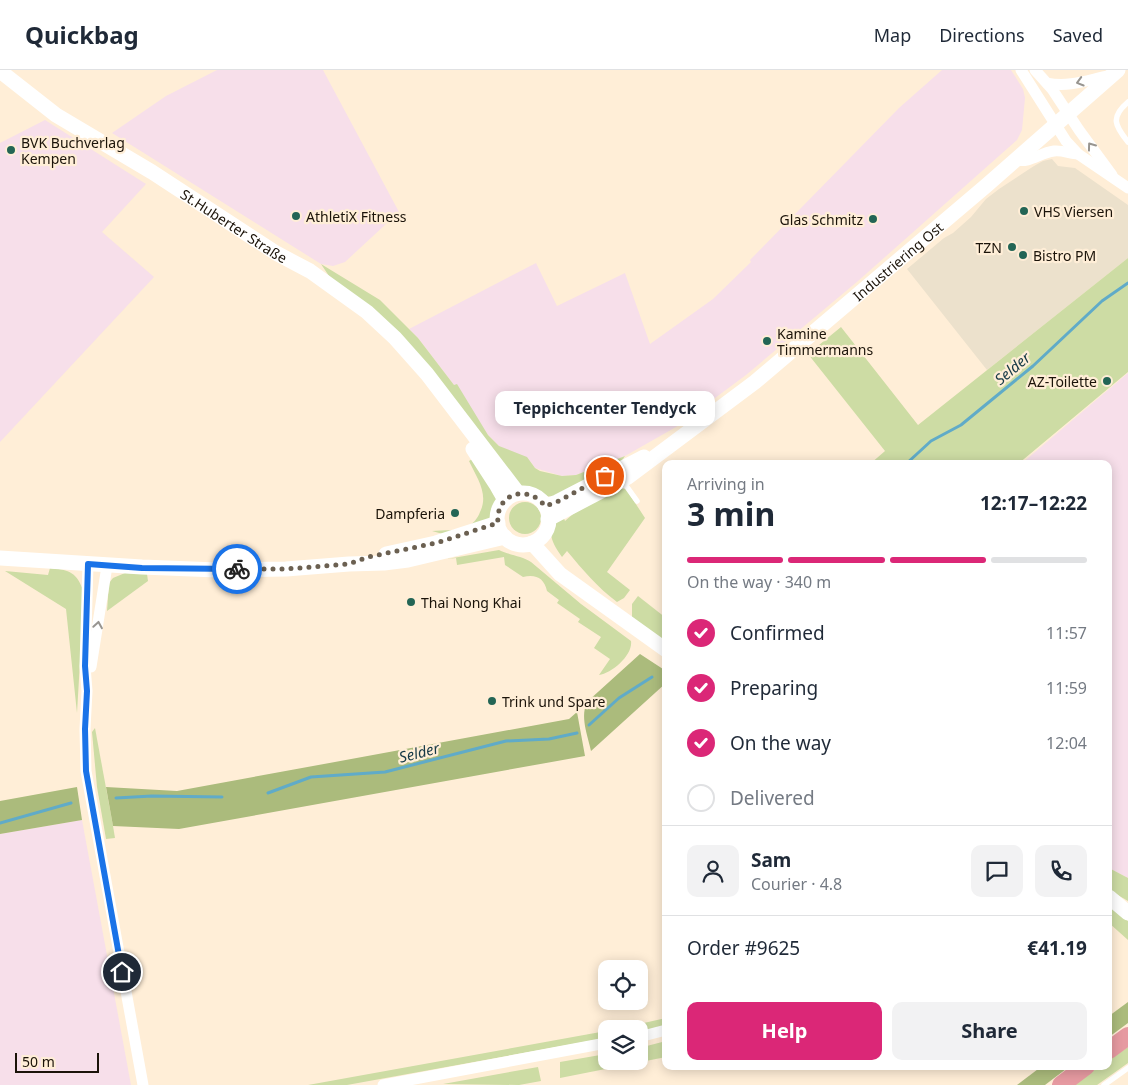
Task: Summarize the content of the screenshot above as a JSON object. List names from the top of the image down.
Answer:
{
  "streets": {
    "street": ["St.Huberter Straße", "Industriering Ost"]
  },
  "crossings": [
    ["St.Huberter Straße", "Industriering Ost"]
  ],
  "water": ["Selder"],
  "places": [
    "BVK Buchverlag Kempen",
    "VHS Viersen",
    "AthletiX Fitness",
    "Glas Schmitz",
    "TZN",
    "Bistro PM",
    "Kamine Timmermanns",
    "AZ-Toilette",
    "Teppichcenter Tendyck",
    "Dampferia",
    "Thai Nong Khai",
    "Trink und Spare"
  ],
  "scale_bar": "50 m",
  "page": {
    "header": "Quickbag",
    "nav": ["Map", "Directions", "Saved"],
    "bubble": "Teppichcenter Tendyck",
    "heading": ["3 min", "Arriving in", "12:17–12:22"],
    "panel": [
      "Sam",
      "Courier · 4.8",
      "Order #9625",
      "€41.19"
    ],
    "bar": "On the way · 340 m",
    "list": [
      ["Confirmed", "11:57"],
      ["Preparing", "11:59"],
      ["On the way", "12:04"],
      "Delivered"
    ],
    "buttons": ["Help", "Share"],
    "scale": "50 m"
  }
}
